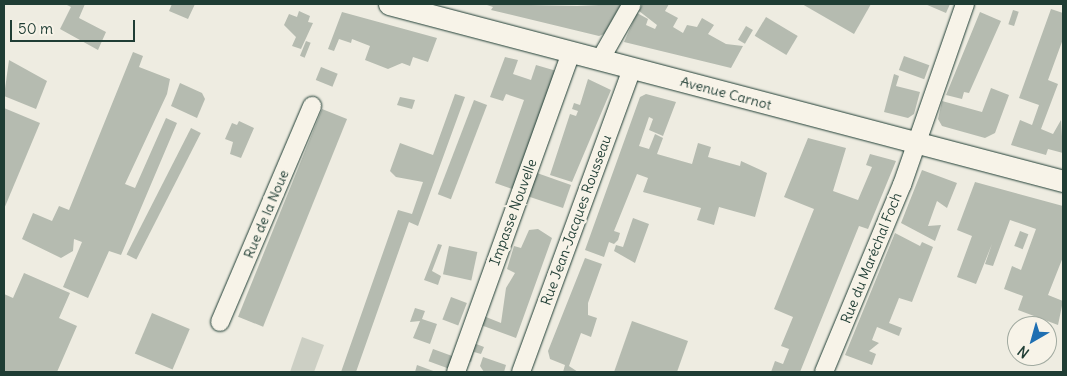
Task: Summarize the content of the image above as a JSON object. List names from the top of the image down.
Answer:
{
  "streets": {
    "street": [
      "Avenue Carnot",
      "Impasse Nouvelle",
      "Rue de la Noue",
      "Rue Jean-Jacques Rousseau",
      "Rue du Maréchal Foch"
    ]
  },
  "crossings": [
    ["Avenue Carnot", "Impasse Nouvelle"],
    ["Avenue Carnot", "Rue Jean-Jacques Rousseau"],
    ["Avenue Carnot", "Rue du Maréchal Foch"]
  ],
  "scale_bar": "50 m",
  "north": "bottom left"
}
